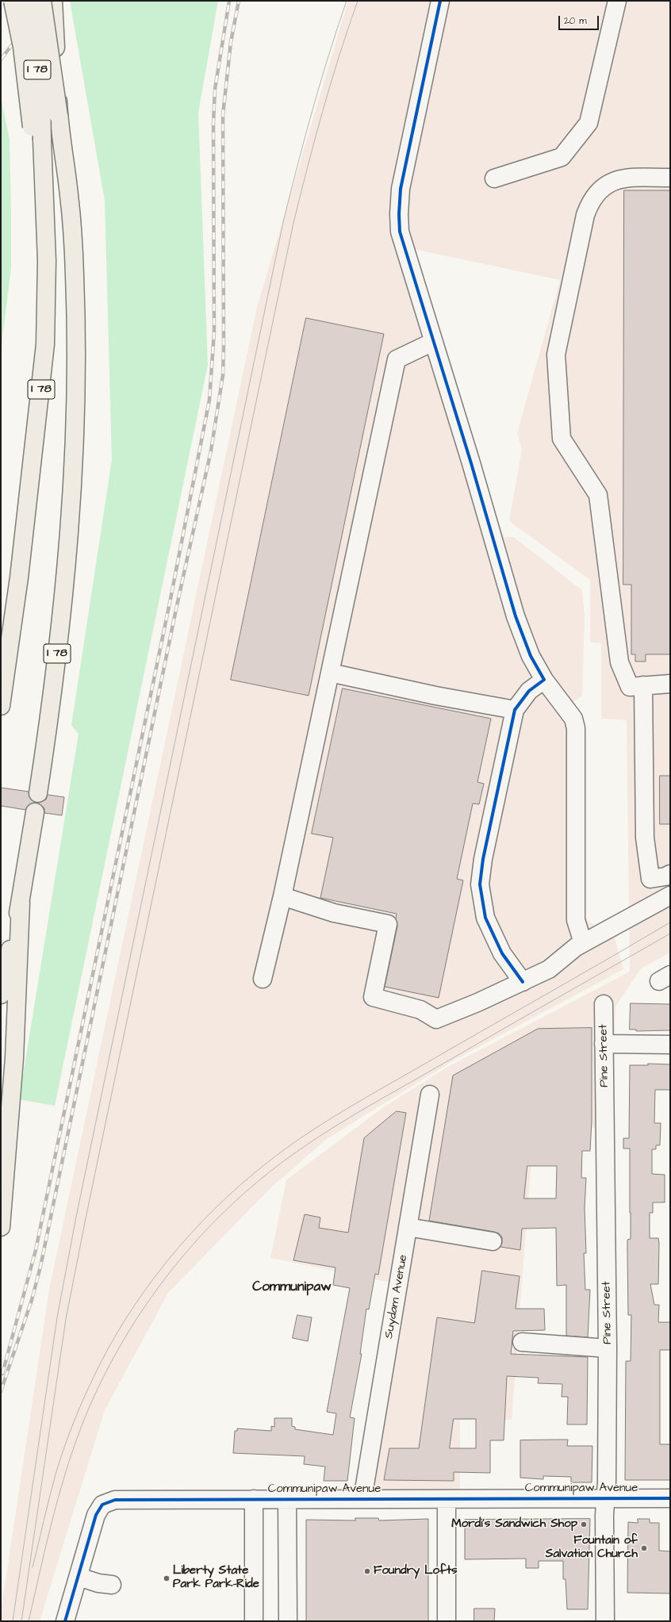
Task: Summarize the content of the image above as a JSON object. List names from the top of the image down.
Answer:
{
  "streets": {
    "highway": ["I 78"],
    "street": ["Pine Street", "Suydam Avenue", "Communipaw Avenue"]
  },
  "crossings": [
    ["Pine Street", "Communipaw Avenue"],
    ["Suydam Avenue", "Communipaw Avenue"]
  ],
  "districts": ["Communipaw"],
  "places": [
    "Mordi's Sandwich Shop",
    "Fountain of Salvation Church",
    "Foundry Lofts",
    "Liberty State Park Park-Ride"
  ],
  "scale_bar": "20 m"
}
